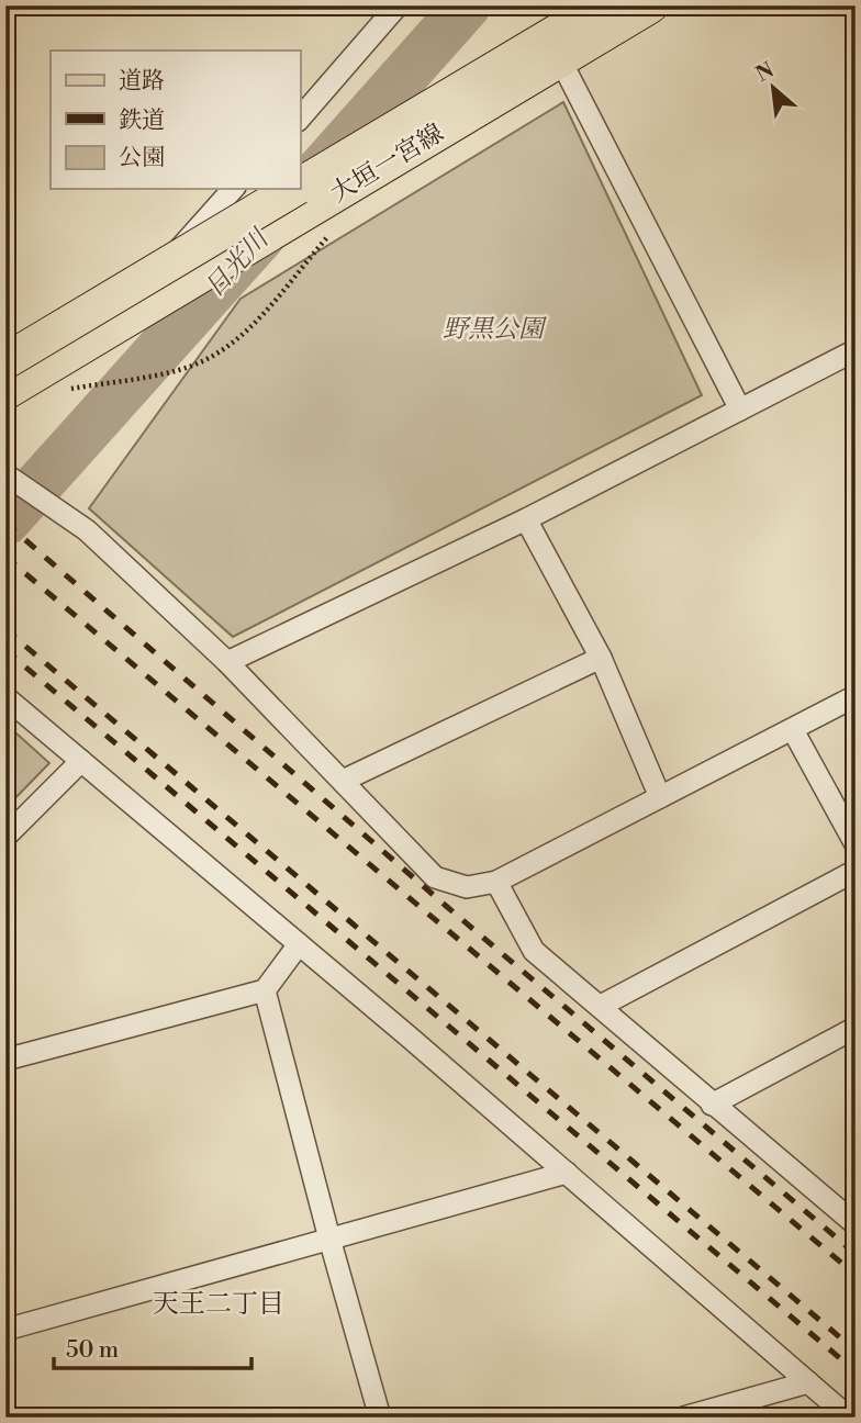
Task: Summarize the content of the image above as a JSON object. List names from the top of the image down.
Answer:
{
  "streets": {
    "main road": ["大垣一宮線"]
  },
  "districts": ["天王二丁目"],
  "water": ["日光川"],
  "parks": ["野黒公園"],
  "legend": ["道路", "鉄道", "公園"],
  "scale_bar": "50 m",
  "north": "top left"
}
